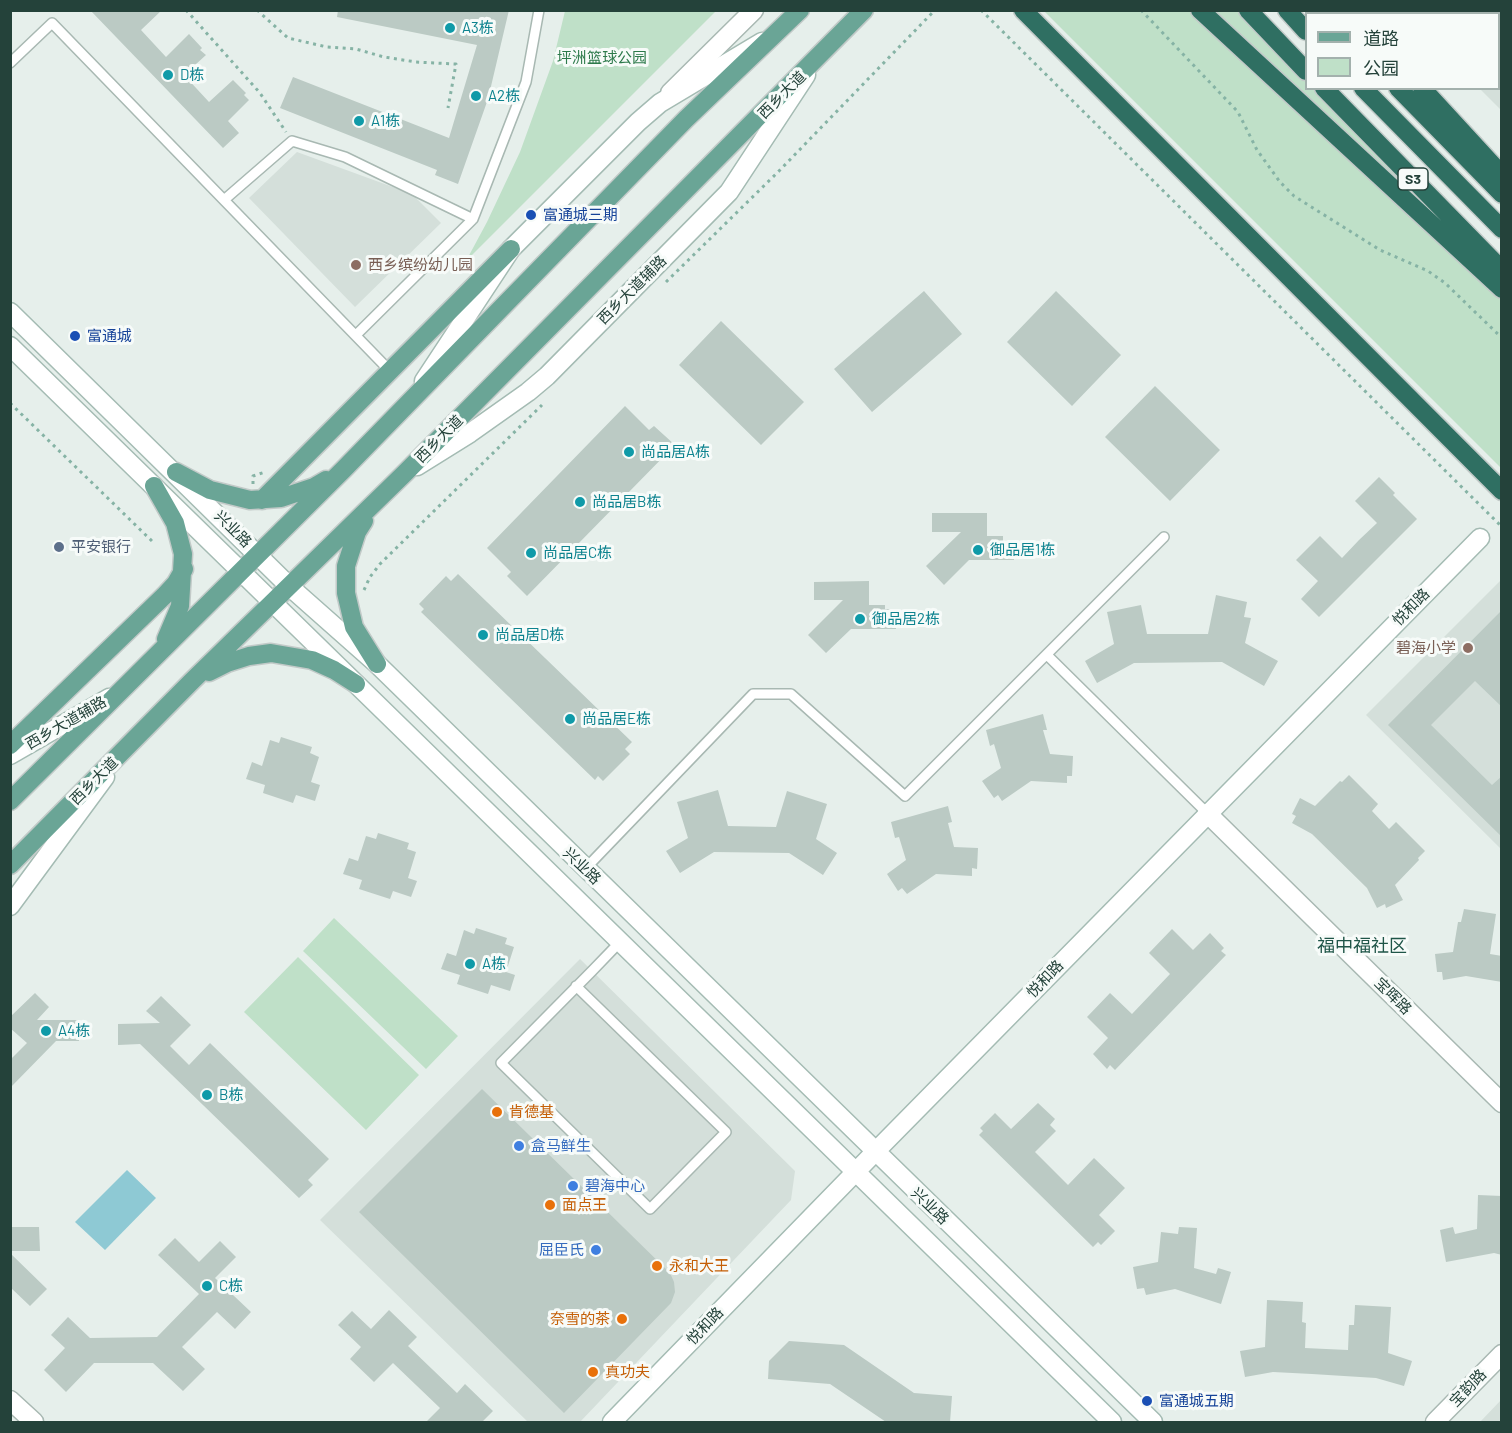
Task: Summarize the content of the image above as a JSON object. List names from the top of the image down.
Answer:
{
  "streets": {
    "highway": ["S3"],
    "main road": ["西乡大道"],
    "street": [
      "西乡大道辅路",
      "兴业路",
      "悦和路",
      "宝晖路",
      "宝韵路"
    ]
  },
  "crossings": [
    ["西乡大道", "西乡大道辅路"],
    ["西乡大道", "兴业路"],
    ["兴业路", "悦和路"],
    ["悦和路", "宝晖路"]
  ],
  "districts": ["福中福社区"],
  "parks": ["坪洲篮球公园"],
  "places": [
    "A3栋",
    "D栋",
    "A2栋",
    "A1栋",
    "富通城三期",
    "西乡缤纷幼儿园",
    "富通城",
    "尚品居A栋",
    "尚品居B栋",
    "平安银行",
    "御品居1栋",
    "尚品居C栋",
    "御品居2栋",
    "尚品居D栋",
    "碧海小学",
    "尚品居E栋",
    "A栋",
    "A4栋",
    "B栋",
    "肯德基",
    "盒马鲜生",
    "碧海中心",
    "面点王",
    "屈臣氏",
    "永和大王",
    "C栋",
    "奈雪的茶",
    "真功夫",
    "富通城五期"
  ],
  "legend": ["道路", "公园"]
}
